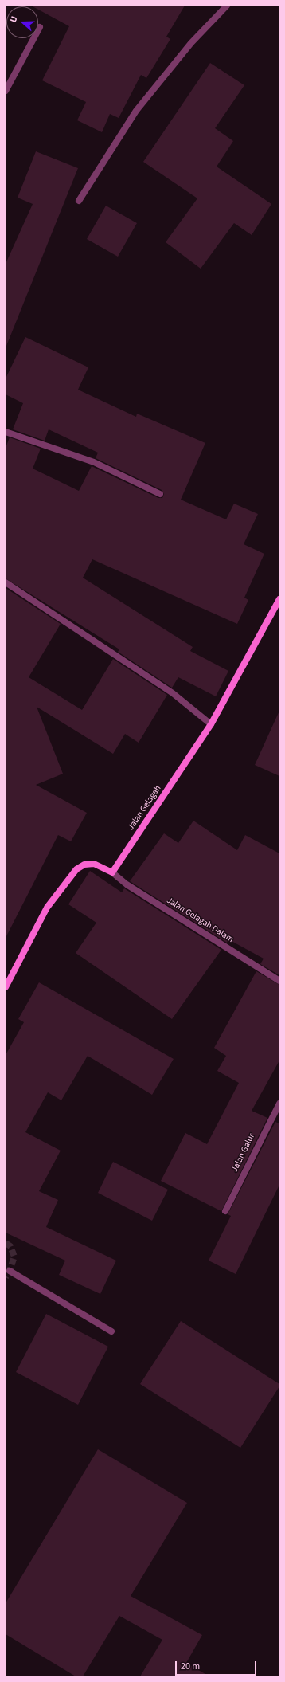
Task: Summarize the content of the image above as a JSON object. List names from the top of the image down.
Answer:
{
  "streets": {
    "street": ["Jalan Gelagah", "Jalan Gelagah Dalam", "Jalan Galur"]
  },
  "crossings": [
    ["Jalan Gelagah", "Jalan Gelagah Dalam"]
  ],
  "scale_bar": "20 m",
  "north": "left"
}
